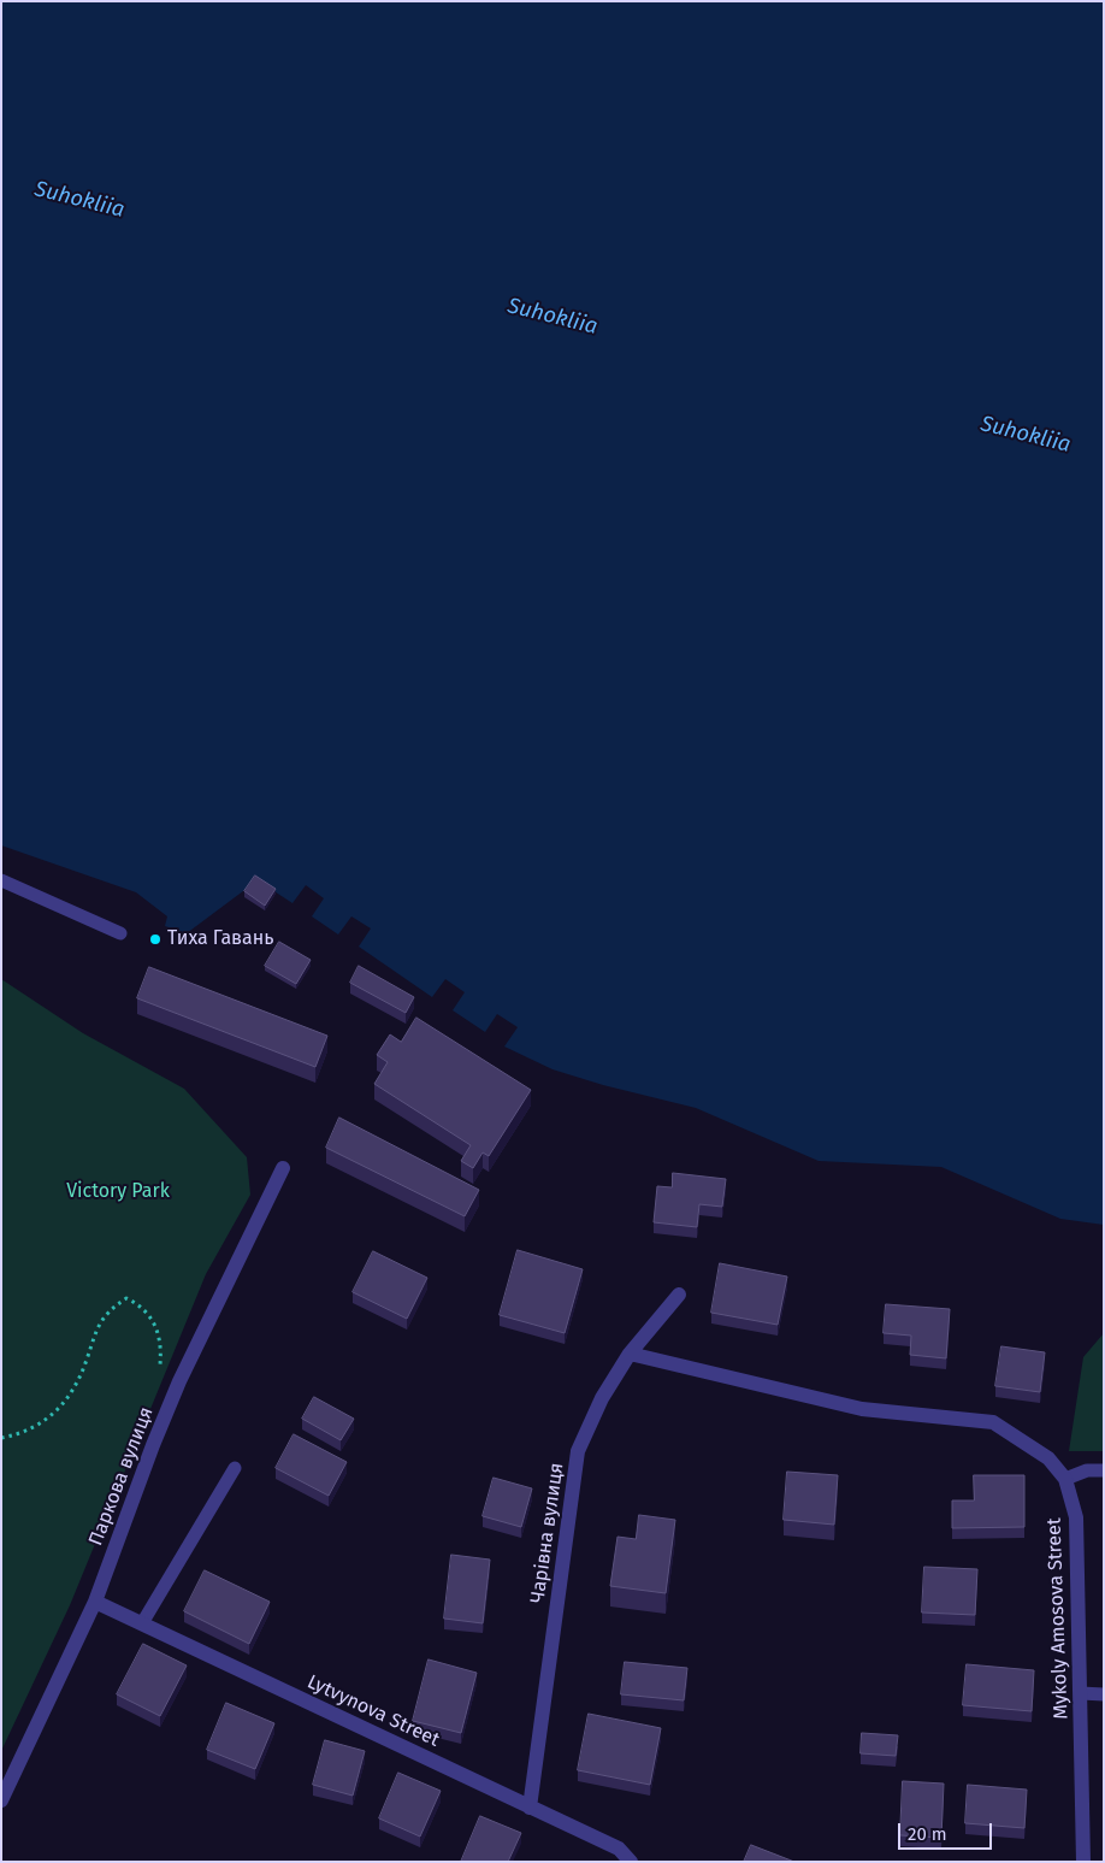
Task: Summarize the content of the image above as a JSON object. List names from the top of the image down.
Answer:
{
  "streets": {
    "street": [
      "Паркова вулиця",
      "Чарівна вулиця",
      "Mykoly Amosova Street",
      "Lytvynova Street"
    ]
  },
  "crossings": [
    ["Паркова вулиця", "Lytvynova Street"],
    ["Чарівна вулиця", "Mykoly Amosova Street"],
    ["Чарівна вулиця", "Lytvynova Street"]
  ],
  "water": ["Suhokliia"],
  "parks": ["Victory Park"],
  "places": ["Тиха Гавань"],
  "scale_bar": "20 m"
}
